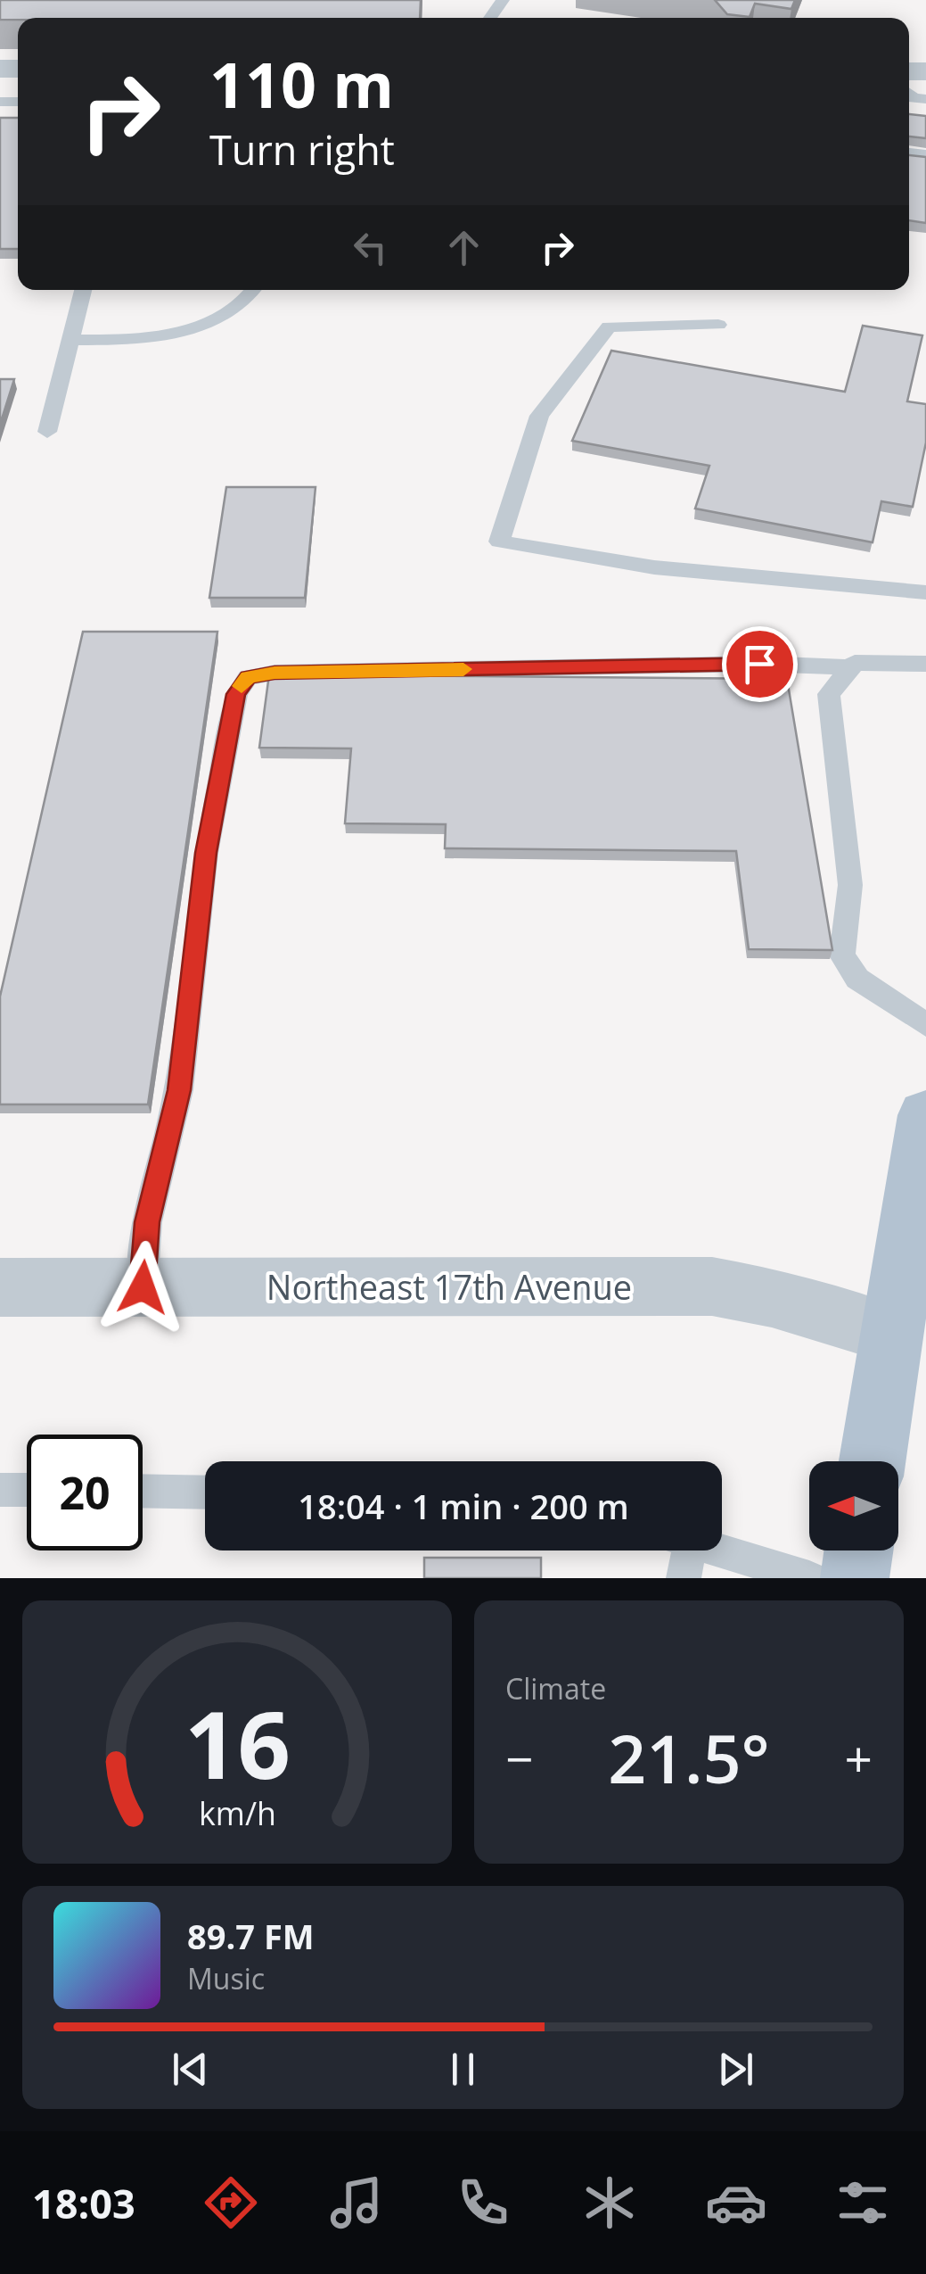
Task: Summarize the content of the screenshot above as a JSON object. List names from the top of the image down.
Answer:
{
  "streets": {
    "street": ["Northeast 17th Avenue"]
  },
  "north": "left",
  "page": {
    "turn": ["110 m", "Turn right"],
    "limit": "20",
    "trip": "18:04 · 1 min · 200 m",
    "tile": "Climate",
    "heat": ["−", "21.5°", "+"],
    "song": ["89.7 FM", "Music"],
    "tabs": "18:03",
    "gauge": ["16", "km/h"]
  }
}
